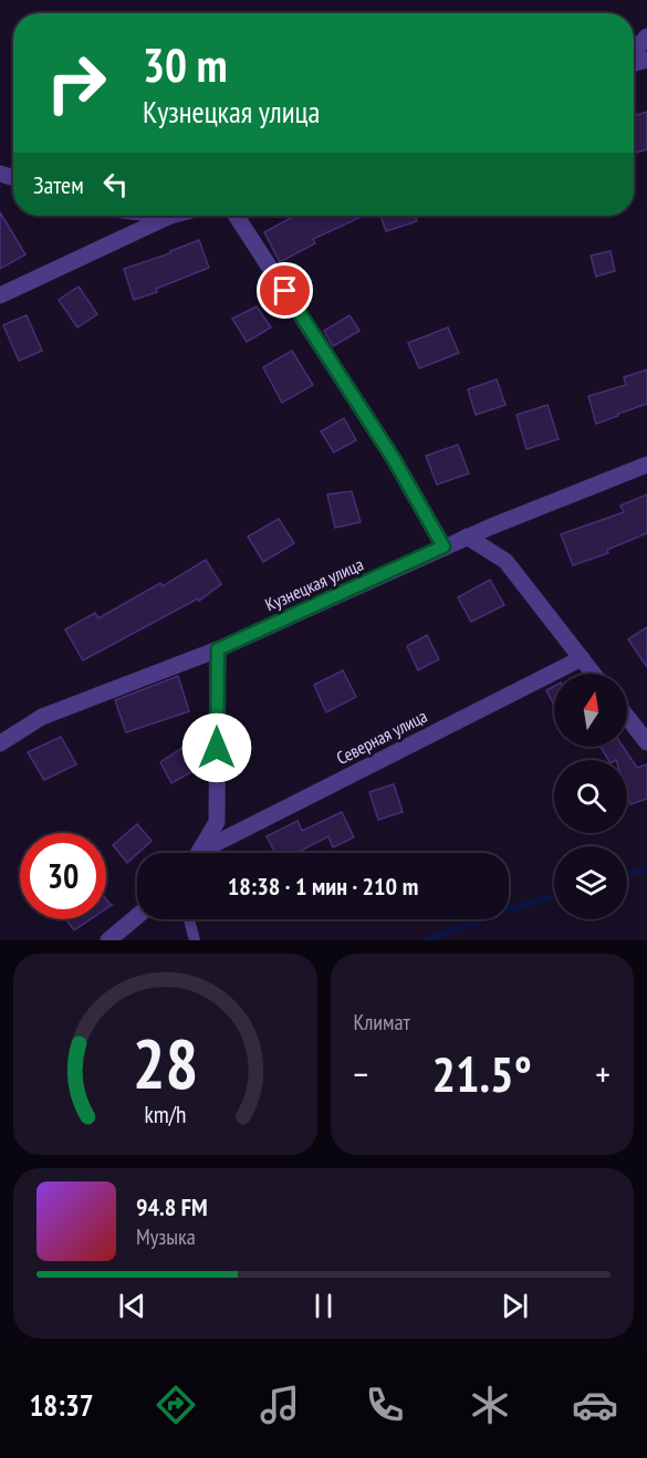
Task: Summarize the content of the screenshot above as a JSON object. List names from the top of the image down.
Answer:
{
  "streets": {
    "street": ["Кузнецкая улица", "Северная улица"]
  },
  "crossings": [
    ["Кузнецкая улица", "Северная улица"]
  ],
  "north": "top",
  "page": {
    "turn": ["30 m", "Кузнецкая улица"],
    "then": "Затем",
    "limit": "30",
    "trip": "18:38 · 1 мин · 210 m",
    "tile": "Климат",
    "heat": ["−", "21.5°", "+"],
    "song": ["94.8 FM", "Музыка"],
    "tabs": "18:37",
    "gauge": ["28", "km/h"]
  }
}
